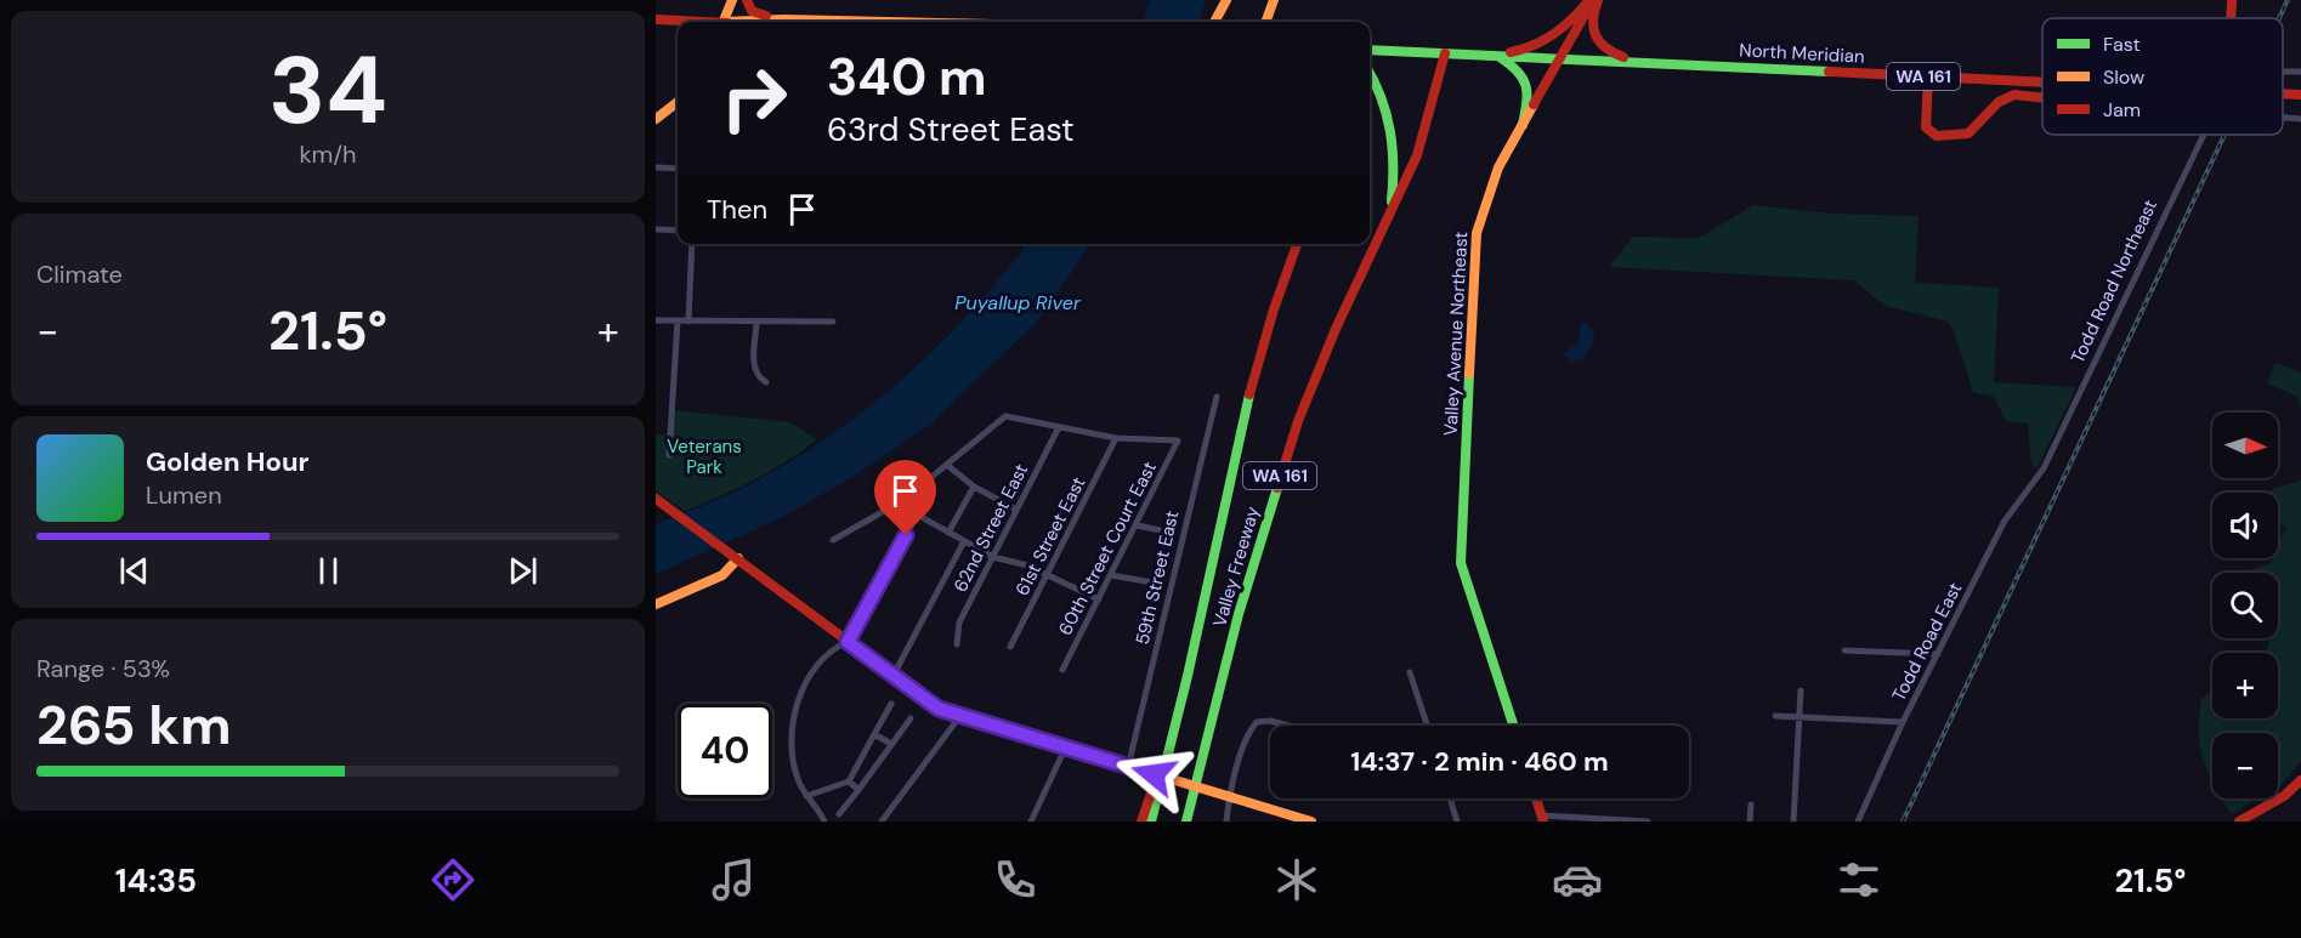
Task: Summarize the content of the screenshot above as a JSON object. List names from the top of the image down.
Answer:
{
  "streets": {
    "main road": [
      "North Meridian",
      "WA 161",
      "Todd Road Northeast",
      "Valley Avenue Northeast",
      "Valley Freeway"
    ],
    "street": [
      "62nd Street East",
      "61st Street East",
      "60th Street Court East",
      "59th Street East",
      "Todd Road East"
    ]
  },
  "crossings": [
    ["North Meridian", "WA 161"],
    ["North Meridian", "Valley Avenue Northeast"],
    ["WA 161", "Valley Freeway"],
    ["Todd Road Northeast", "Todd Road East"],
    ["61st Street East", "60th Street Court East"]
  ],
  "water": ["Puyallup River"],
  "parks": ["Veterans Park"],
  "legend": ["Fast", "Slow", "Jam"],
  "north": "right",
  "page": {
    "tile": [
      ["34", "km/h"],
      "Climate",
      ["Range · 53%", "265 km"]
    ],
    "turn": ["340 m", "63rd Street East"],
    "then": "Then",
    "heat": ["−", "21.5°", "+"],
    "map_buttons": ["+", "−"],
    "song": ["Golden Hour", "Lumen"],
    "limit": "40",
    "trip": "14:37 · 2 min · 460 m",
    "tabs": ["14:35", "21.5°"]
  }
}
